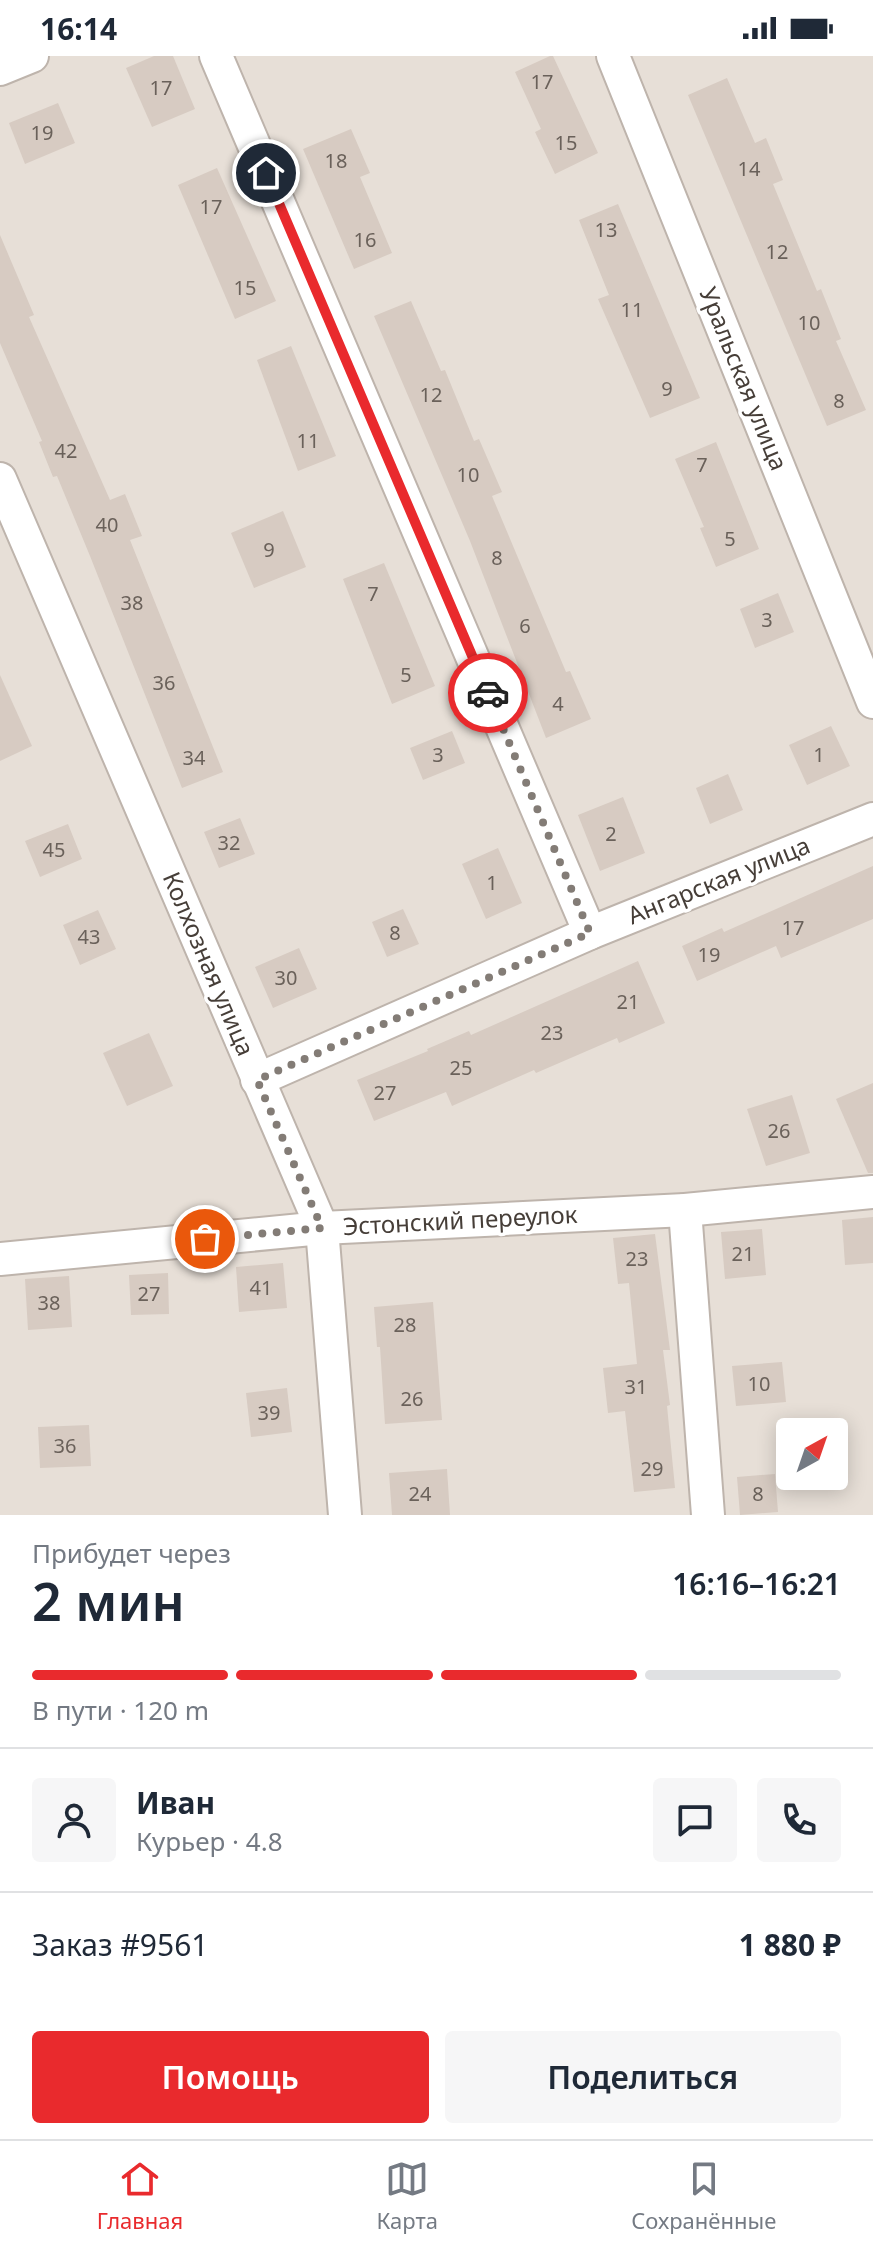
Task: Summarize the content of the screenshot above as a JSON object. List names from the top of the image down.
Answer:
{
  "streets": {
    "street": [
      "Уральская улица",
      "Ангарская улица",
      "Колхозная улица",
      "Эстонский переулок"
    ]
  },
  "crossings": [
    ["Ангарская улица", "Колхозная улица"],
    ["Колхозная улица", "Эстонский переулок"]
  ],
  "house_numbers": [
    "17",
    "17",
    "19",
    "15",
    "18",
    "14",
    "17",
    "13",
    "16",
    "12",
    "15",
    "11",
    "10",
    "9",
    "12",
    "8",
    "11",
    "42",
    "7",
    "10",
    "40",
    "5",
    "9",
    "8",
    "7",
    "38",
    "3",
    "6",
    "5",
    "36",
    "4",
    "3",
    "1",
    "34",
    "2",
    "32",
    "45",
    "1",
    "17",
    "8",
    "43",
    "19",
    "30",
    "21",
    "23",
    "25",
    "27",
    "26",
    "21",
    "23",
    "41",
    "27",
    "38",
    "28",
    "10",
    "31",
    "26",
    "39",
    "36",
    "29",
    "24",
    "8"
  ],
  "north": "top right",
  "page": {
    "status": "16:14",
    "heading": ["2 мин", "Прибудет через", "16:16–16:21"],
    "panel": [
      "Иван",
      "Курьер · 4.8",
      "Заказ #9561",
      "1 880 ₽"
    ],
    "bar": "В пути · 120 m",
    "buttons": ["Помощь", "Поделиться"],
    "tabs": ["Главная", "Карта", "Сохранённые"]
  }
}
